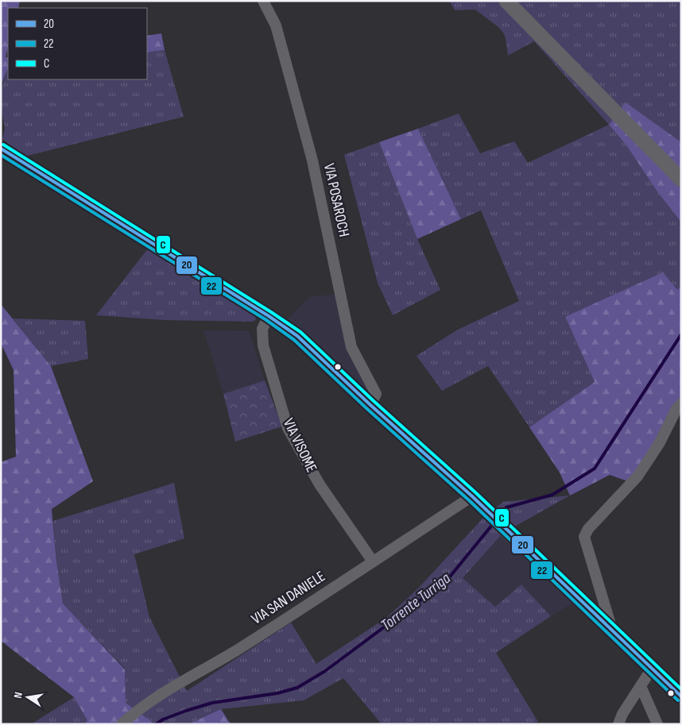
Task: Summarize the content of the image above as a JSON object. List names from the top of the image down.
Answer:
{
  "streets": {
    "street": ["VIA POSAROCH", "VIA VISOME", "VIA SAN DANIELE"]
  },
  "crossings": [
    ["VIA VISOME", "VIA SAN DANIELE"]
  ],
  "water": ["Torrente Turriga"],
  "lines": ["transit line C", "transit line 20", "transit line 22"],
  "legend": ["20", "22", "C"],
  "north": "left"
}
